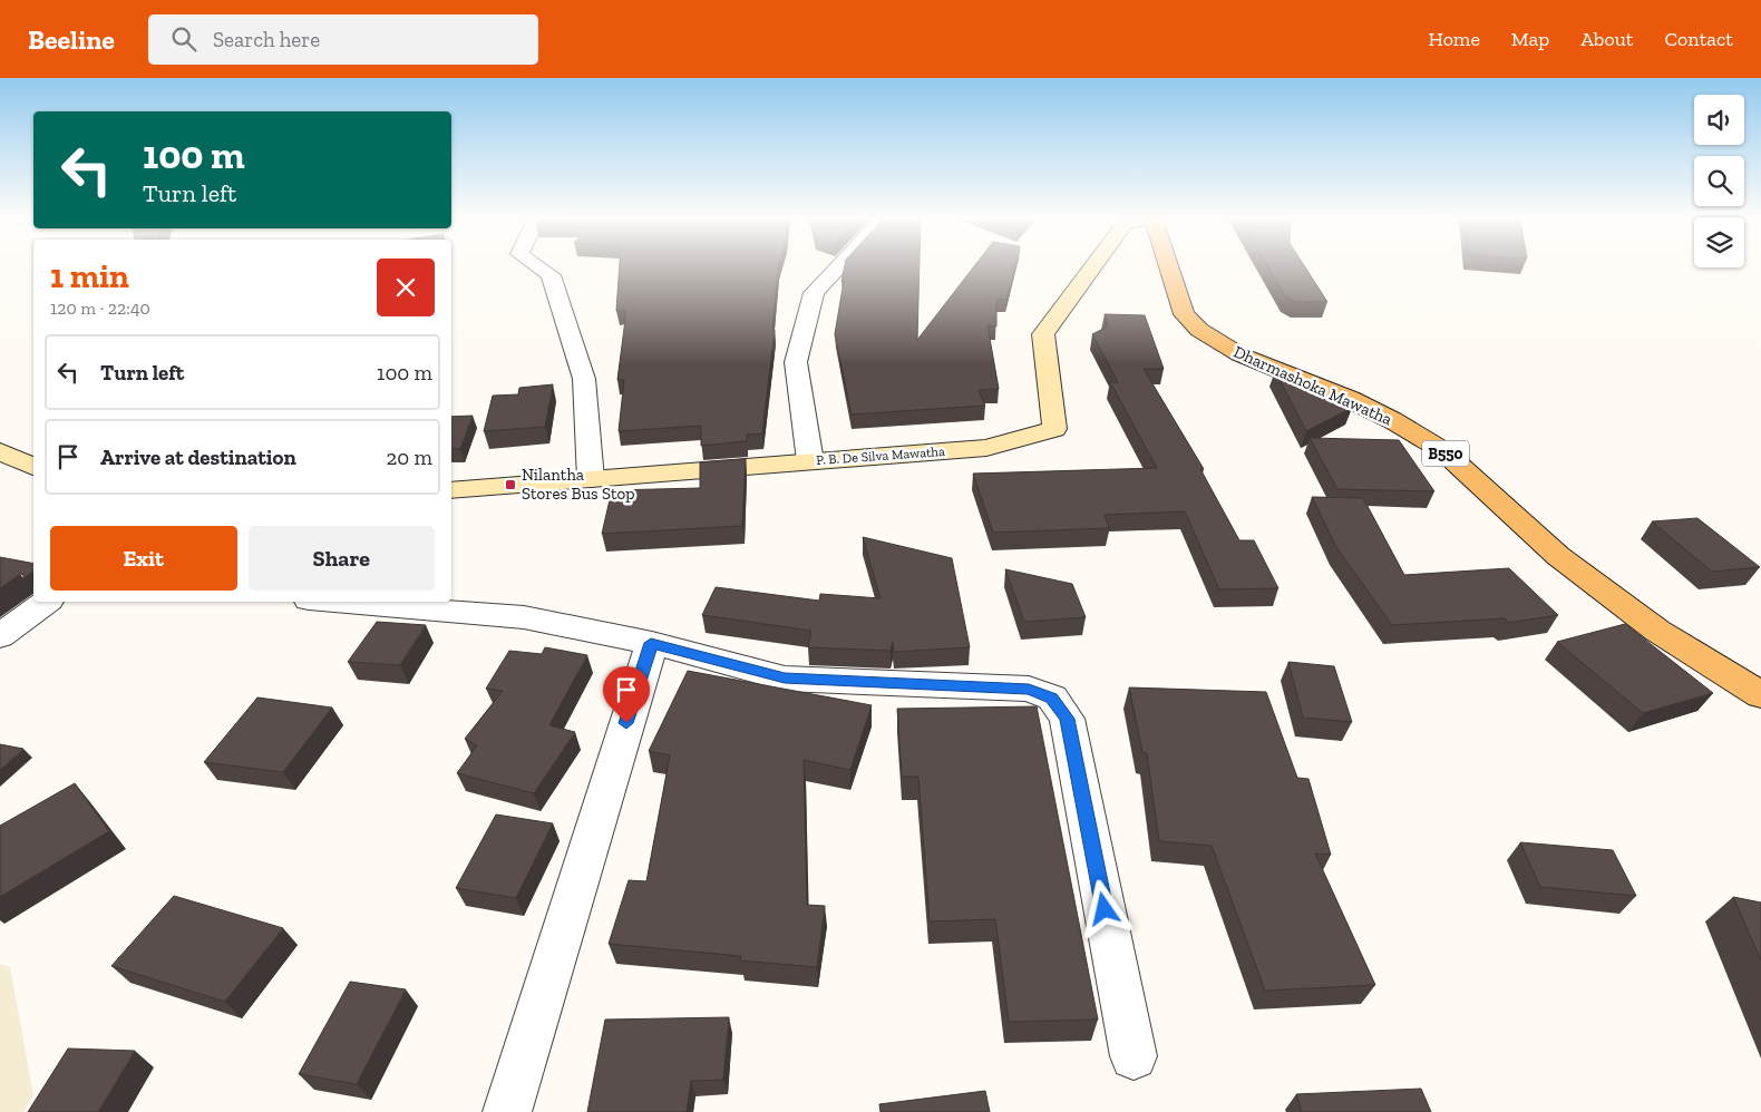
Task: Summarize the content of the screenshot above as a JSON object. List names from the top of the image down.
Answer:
{
  "streets": {
    "main road": ["Dharmashoka Mawatha", "B550"],
    "street": ["P. B. De Silva Mawatha"]
  },
  "places": {
    "transit": ["Nilantha Stores Bus Stop"]
  },
  "page": {
    "header": "Beeline",
    "search": "Search here",
    "nav": [
      "Home",
      "Map",
      "About",
      "Contact"
    ],
    "turn": ["100 m", "Turn left"],
    "heading": ["1 min", "120 m · 22:40"],
    "list": [
      {
        "name": "Turn left",
        "value": "100 m"
      },
      {
        "name": "Arrive at destination",
        "value": "20 m"
      }
    ],
    "buttons": ["Exit", "Share"]
  }
}
